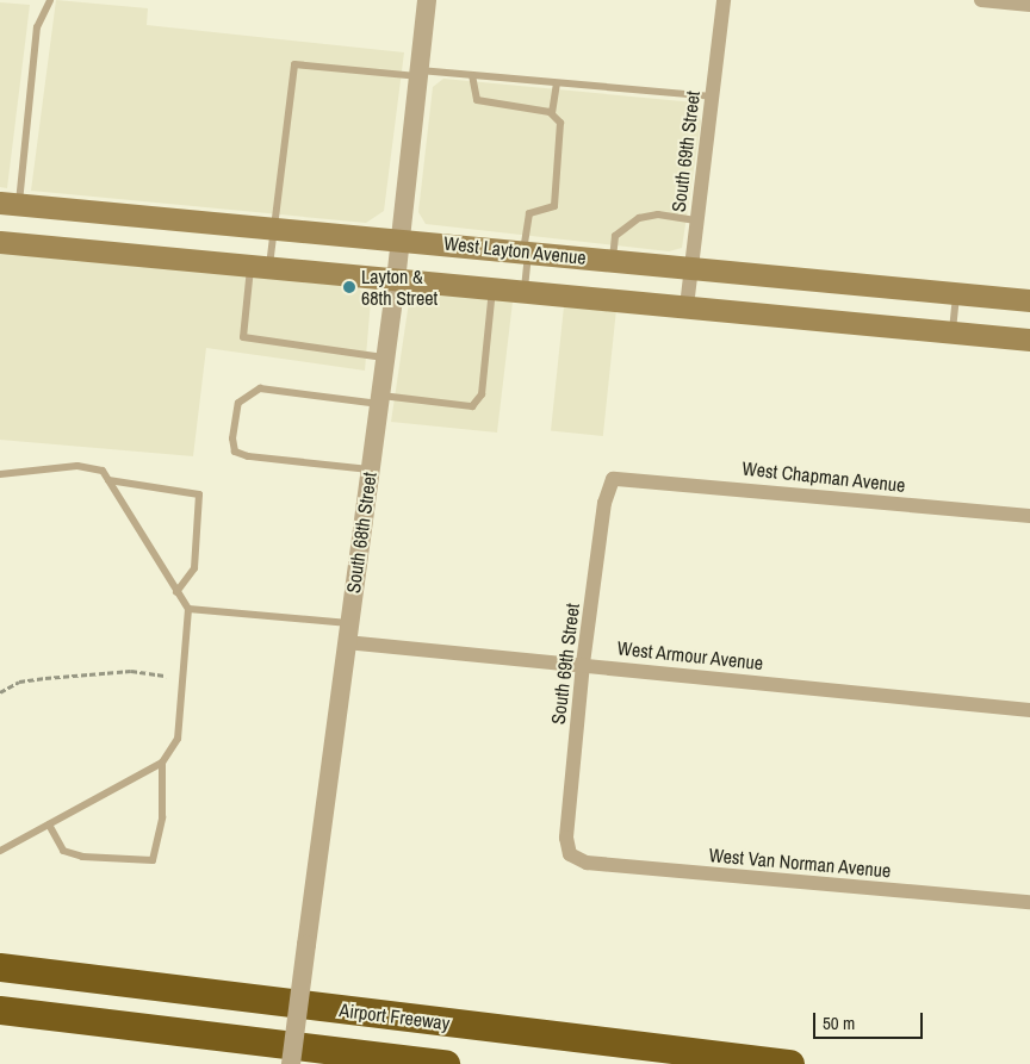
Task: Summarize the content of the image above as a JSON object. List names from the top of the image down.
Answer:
{
  "streets": {
    "highway": ["Airport Freeway"],
    "main road": ["West Layton Avenue"],
    "street": [
      "South 69th Street",
      "West Chapman Avenue",
      "South 68th Street",
      "West Armour Avenue",
      "West Van Norman Avenue"
    ]
  },
  "crossings": [
    ["South 69th Street", "West Layton Avenue"],
    ["South 69th Street", "West Chapman Avenue"],
    ["South 69th Street", "West Armour Avenue"],
    ["South 69th Street", "West Van Norman Avenue"],
    ["West Layton Avenue", "South 68th Street"],
    ["South 68th Street", "West Armour Avenue"]
  ],
  "places": ["Layton & 68th Street"],
  "scale_bar": "50 m"
}
